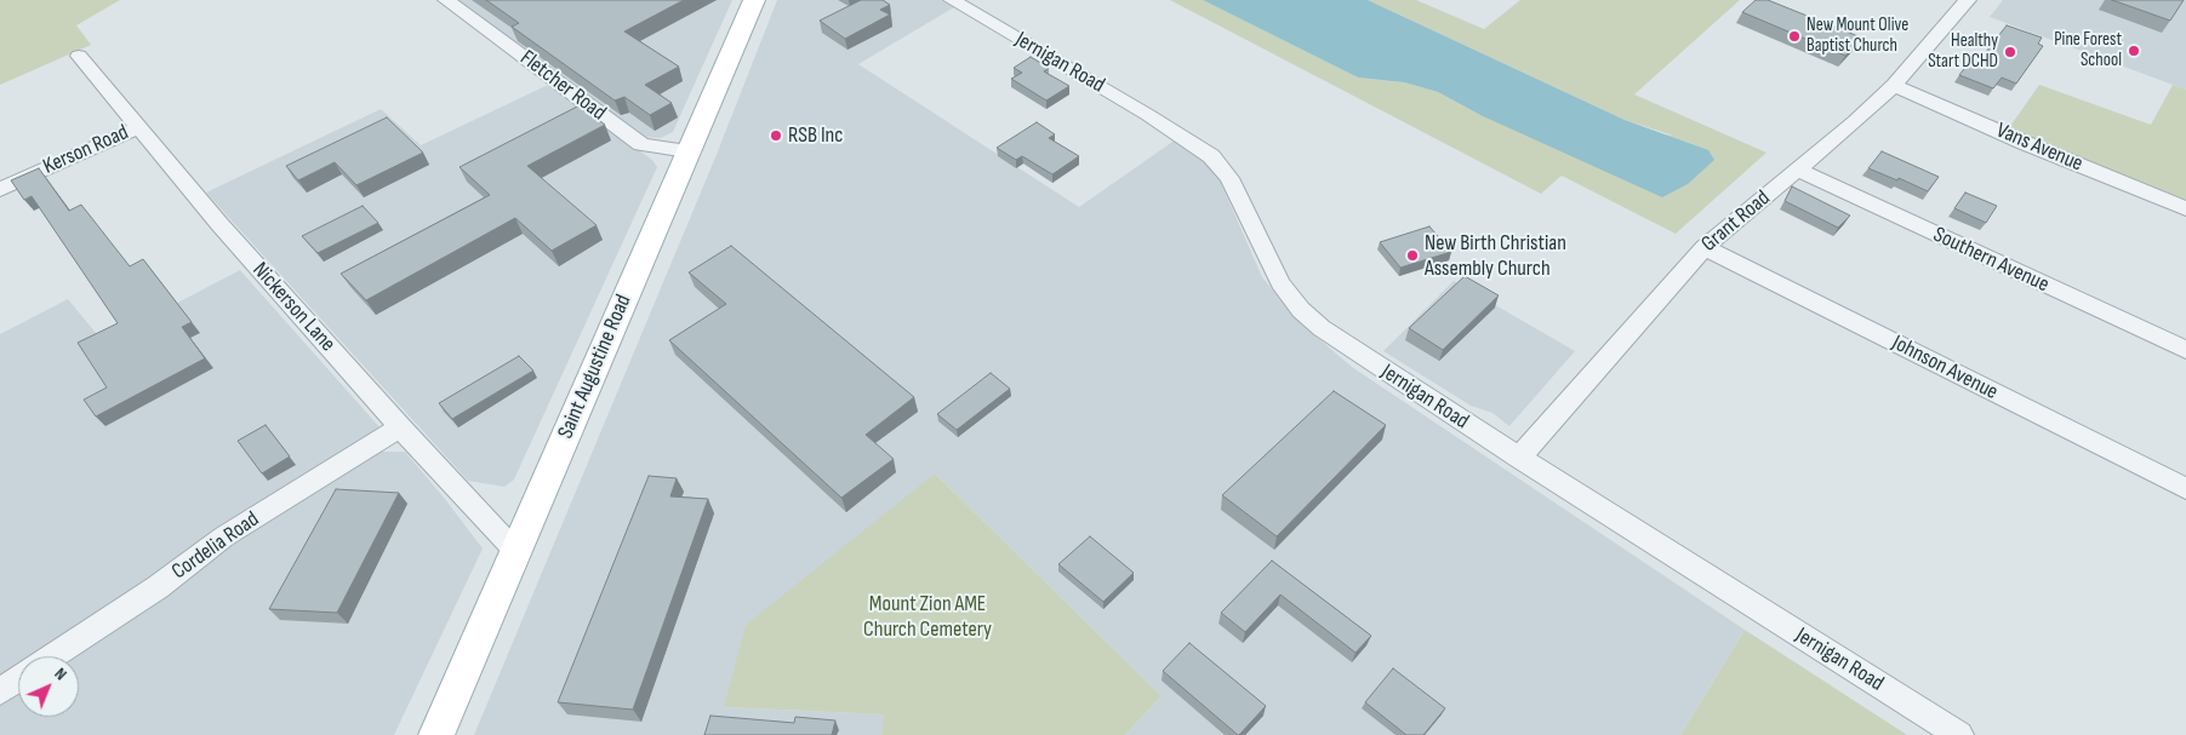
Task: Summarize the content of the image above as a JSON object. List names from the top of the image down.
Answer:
{
  "streets": {
    "main road": ["Saint Augustine Road"],
    "street": [
      "Jernigan Road",
      "Fletcher Road",
      "Vans Avenue",
      "Kerson Road",
      "Grant Road",
      "Southern Avenue",
      "Nickerson Lane",
      "Johnson Avenue",
      "Cordelia Road"
    ]
  },
  "crossings": [
    ["Jernigan Road", "Grant Road"],
    ["Fletcher Road", "Saint Augustine Road"],
    ["Vans Avenue", "Grant Road"],
    ["Kerson Road", "Nickerson Lane"],
    ["Grant Road", "Southern Avenue"],
    ["Grant Road", "Johnson Avenue"],
    ["Nickerson Lane", "Saint Augustine Road"],
    ["Nickerson Lane", "Cordelia Road"]
  ],
  "parks": ["Mount Zion AME Church Cemetery"],
  "places": [
    "New Mount Olive Baptist Church",
    "Pine Forest School",
    "Healthy Start DCHD",
    "RSB Inc",
    "New Birth Christian Assembly Church"
  ],
  "north": "top right"
}
